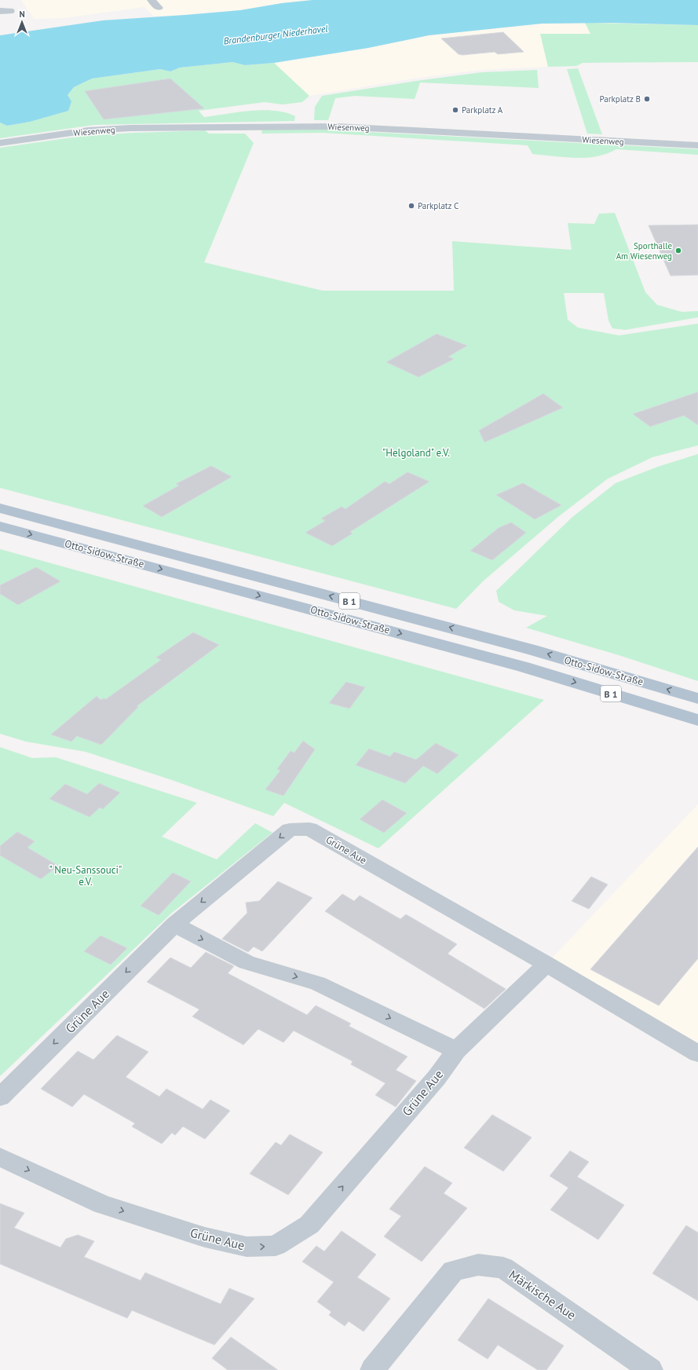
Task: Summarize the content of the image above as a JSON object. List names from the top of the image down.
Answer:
{
  "streets": {
    "main road": ["Otto-Sidow-Straße", "B 1"],
    "street": ["Wiesenweg", "Grüne Aue", "Märkische Aue"]
  },
  "water": ["Brandenburger Niederhavel"],
  "parks": ["\"Helgoland\" e.V.", "\" Neu-Sanssouci\" e.V."],
  "places": [
    "Parkplatz B",
    "Parkplatz A",
    "Parkplatz C",
    "Sporthalle Am Wiesenweg"
  ],
  "north": "top"
}
